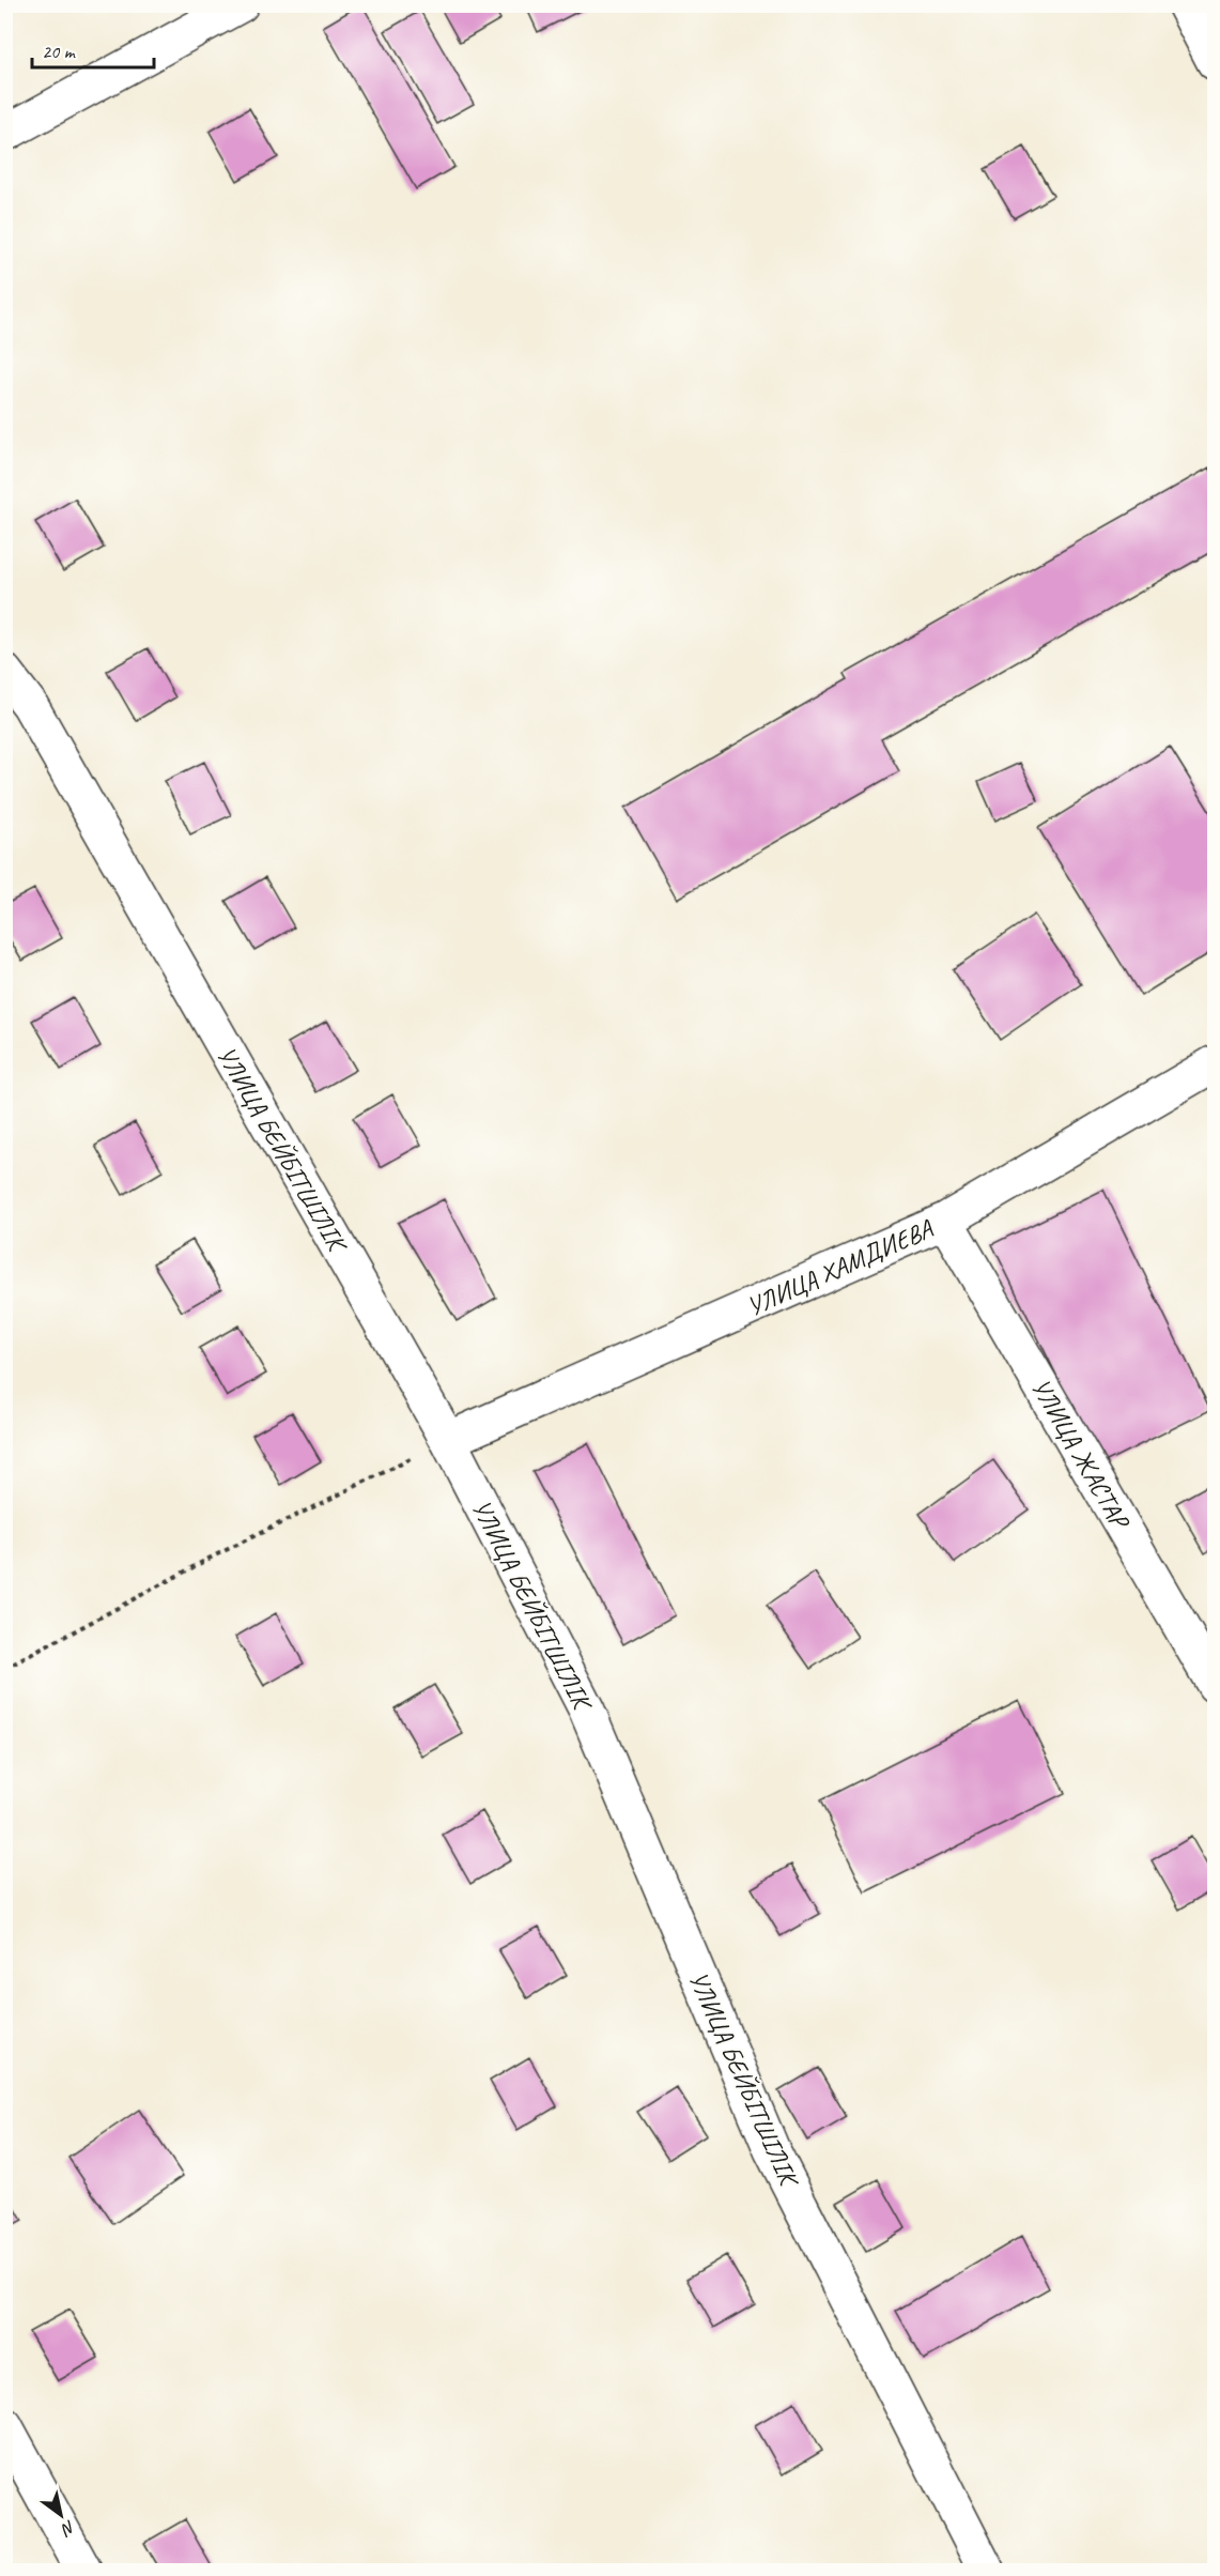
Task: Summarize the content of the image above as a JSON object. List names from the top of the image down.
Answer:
{
  "streets": {
    "street": ["УЛИЦА БЕЙБІТШІЛІК", "УЛИЦА ХАМДИЕВА", "УЛИЦА ЖАСТАР"]
  },
  "crossings": [
    ["УЛИЦА БЕЙБІТШІЛІК", "УЛИЦА ХАМДИЕВА"],
    ["УЛИЦА ХАМДИЕВА", "УЛИЦА ЖАСТАР"]
  ],
  "scale_bar": "20 m",
  "north": "bottom right"
}
